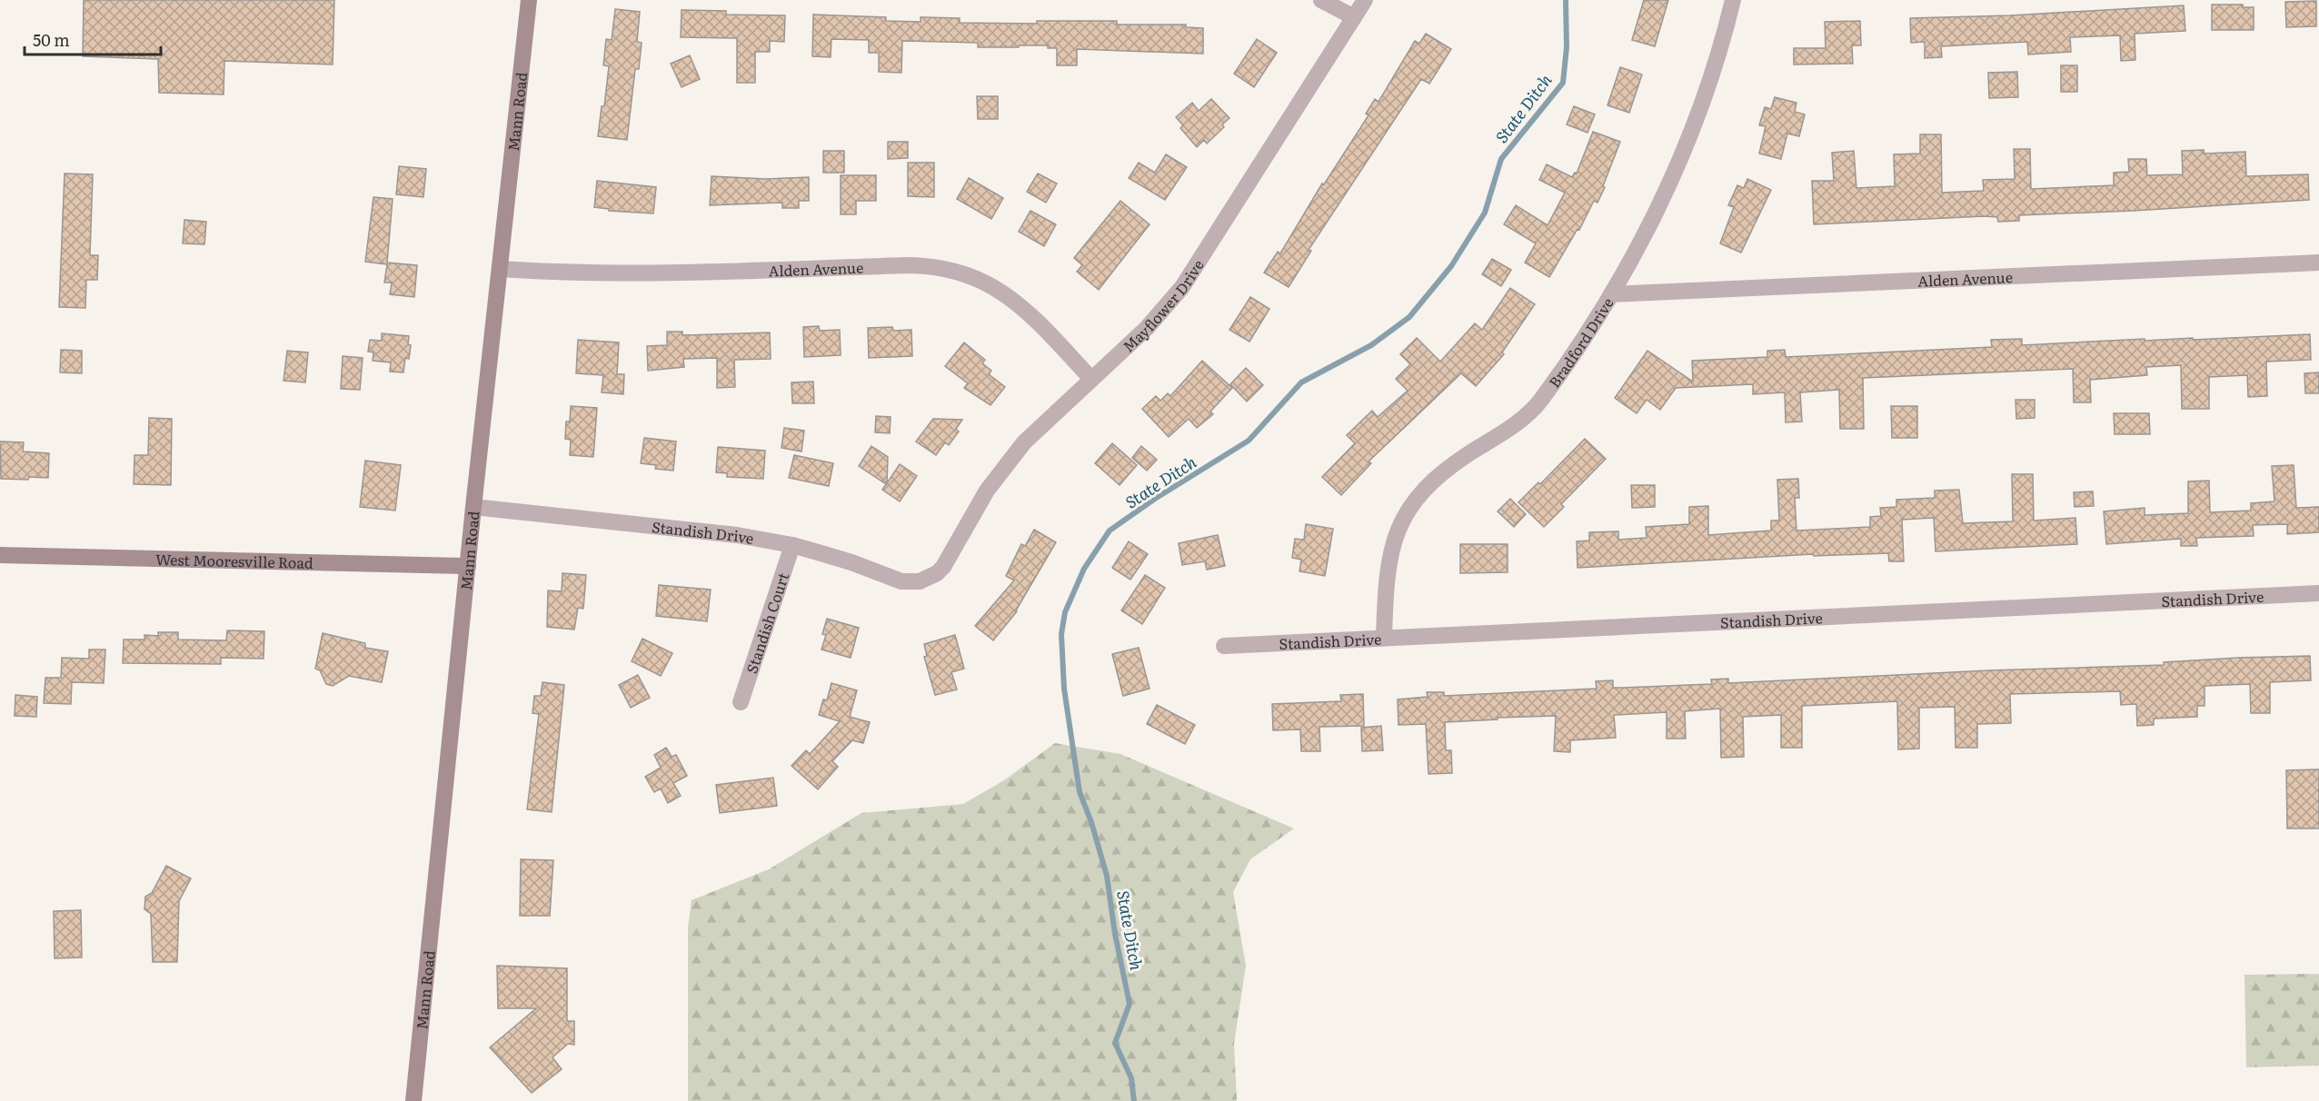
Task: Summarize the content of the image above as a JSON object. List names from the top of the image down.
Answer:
{
  "streets": {
    "main road": ["Mann Road", "West Mooresville Road"],
    "street": [
      "Alden Avenue",
      "Mayflower Drive",
      "Bradford Drive",
      "Standish Drive",
      "Standish Court"
    ]
  },
  "crossings": [
    ["Mann Road", "Alden Avenue"],
    ["Mann Road", "Standish Drive"],
    ["Mann Road", "West Mooresville Road"],
    ["Alden Avenue", "Mayflower Drive"],
    ["Alden Avenue", "Bradford Drive"],
    ["Mayflower Drive", "Standish Drive"],
    ["Bradford Drive", "Standish Drive"],
    ["Standish Drive", "Standish Court"]
  ],
  "water": ["State Ditch"],
  "scale_bar": "50 m"
}
